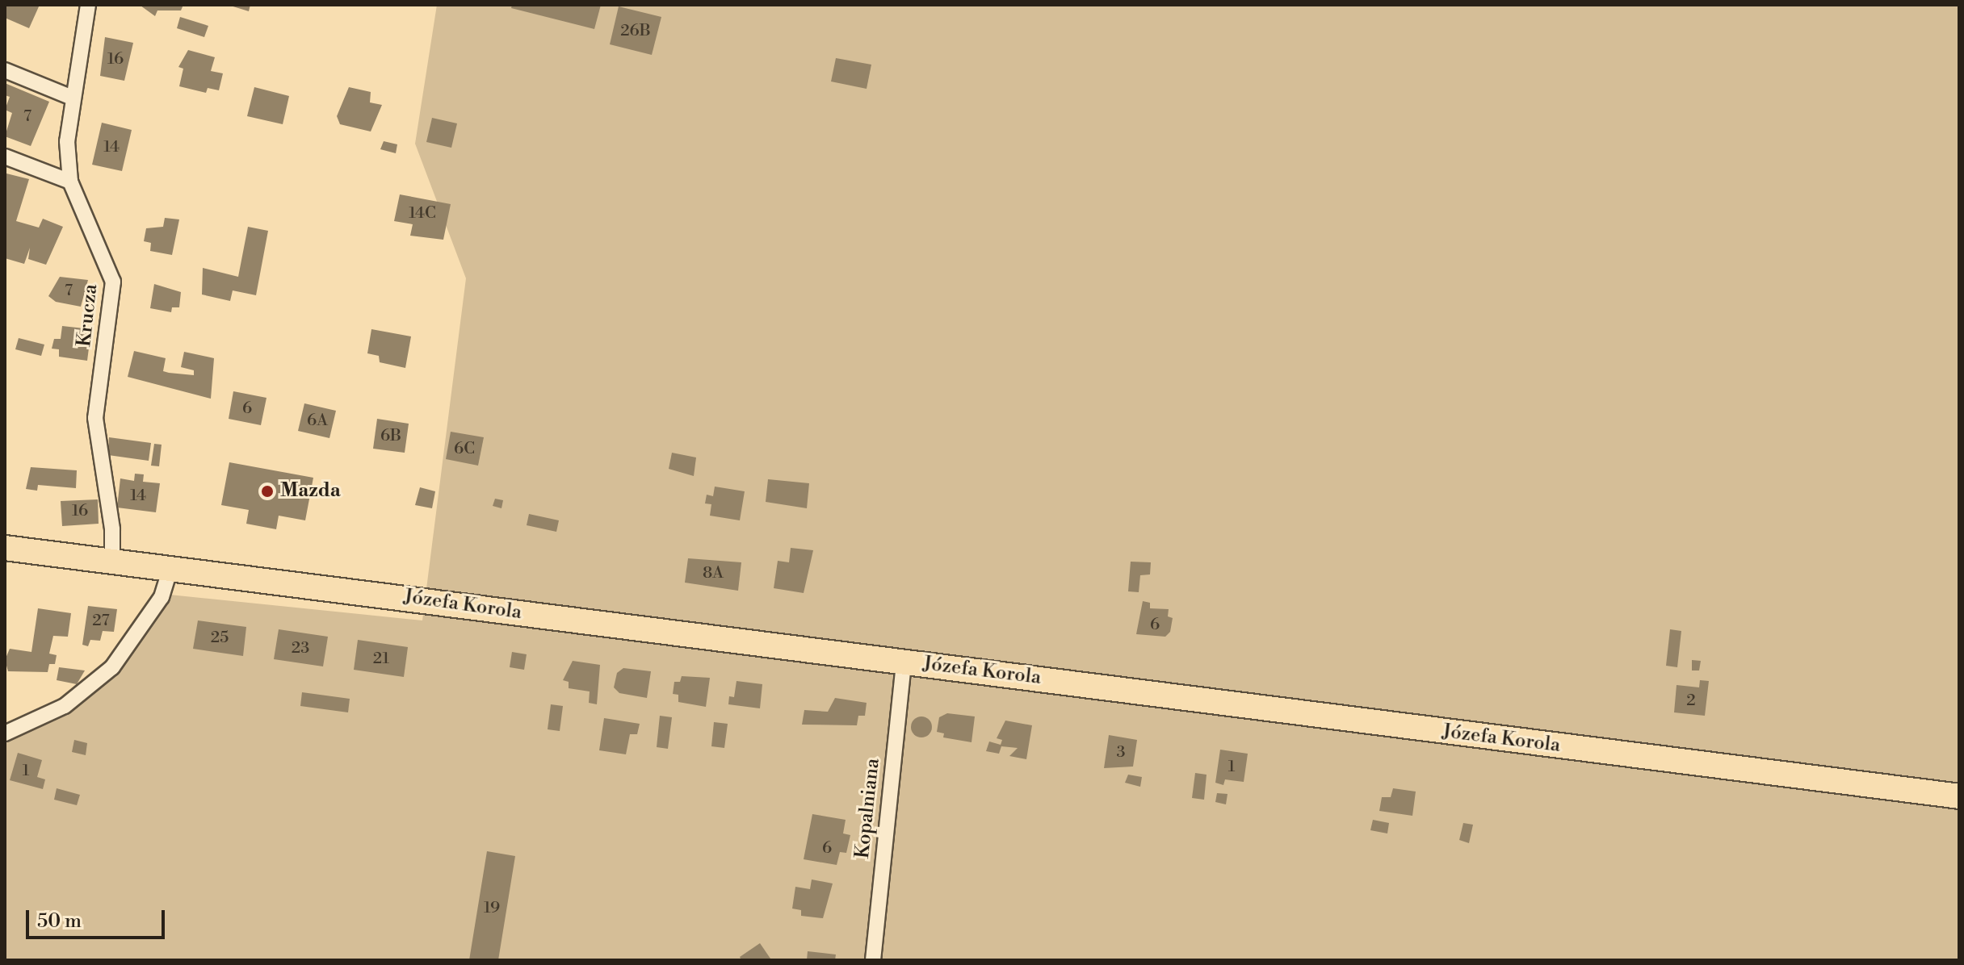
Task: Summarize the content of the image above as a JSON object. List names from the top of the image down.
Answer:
{
  "streets": {
    "highway": ["Józefa Korola"],
    "street": ["Krucza", "Kopalniana"]
  },
  "crossings": [
    ["Krucza", "Józefa Korola"],
    ["Józefa Korola", "Kopalniana"]
  ],
  "places": ["Mazda"],
  "house_numbers": [
    "26B",
    "16",
    "7",
    "14",
    "14C",
    "7",
    "6",
    "6A",
    "6B",
    "6C",
    "14",
    "16",
    "8A",
    "27",
    "6",
    "25",
    "23",
    "21",
    "2",
    "3",
    "1",
    "1",
    "6",
    "19"
  ],
  "scale_bar": "50 m"
}
